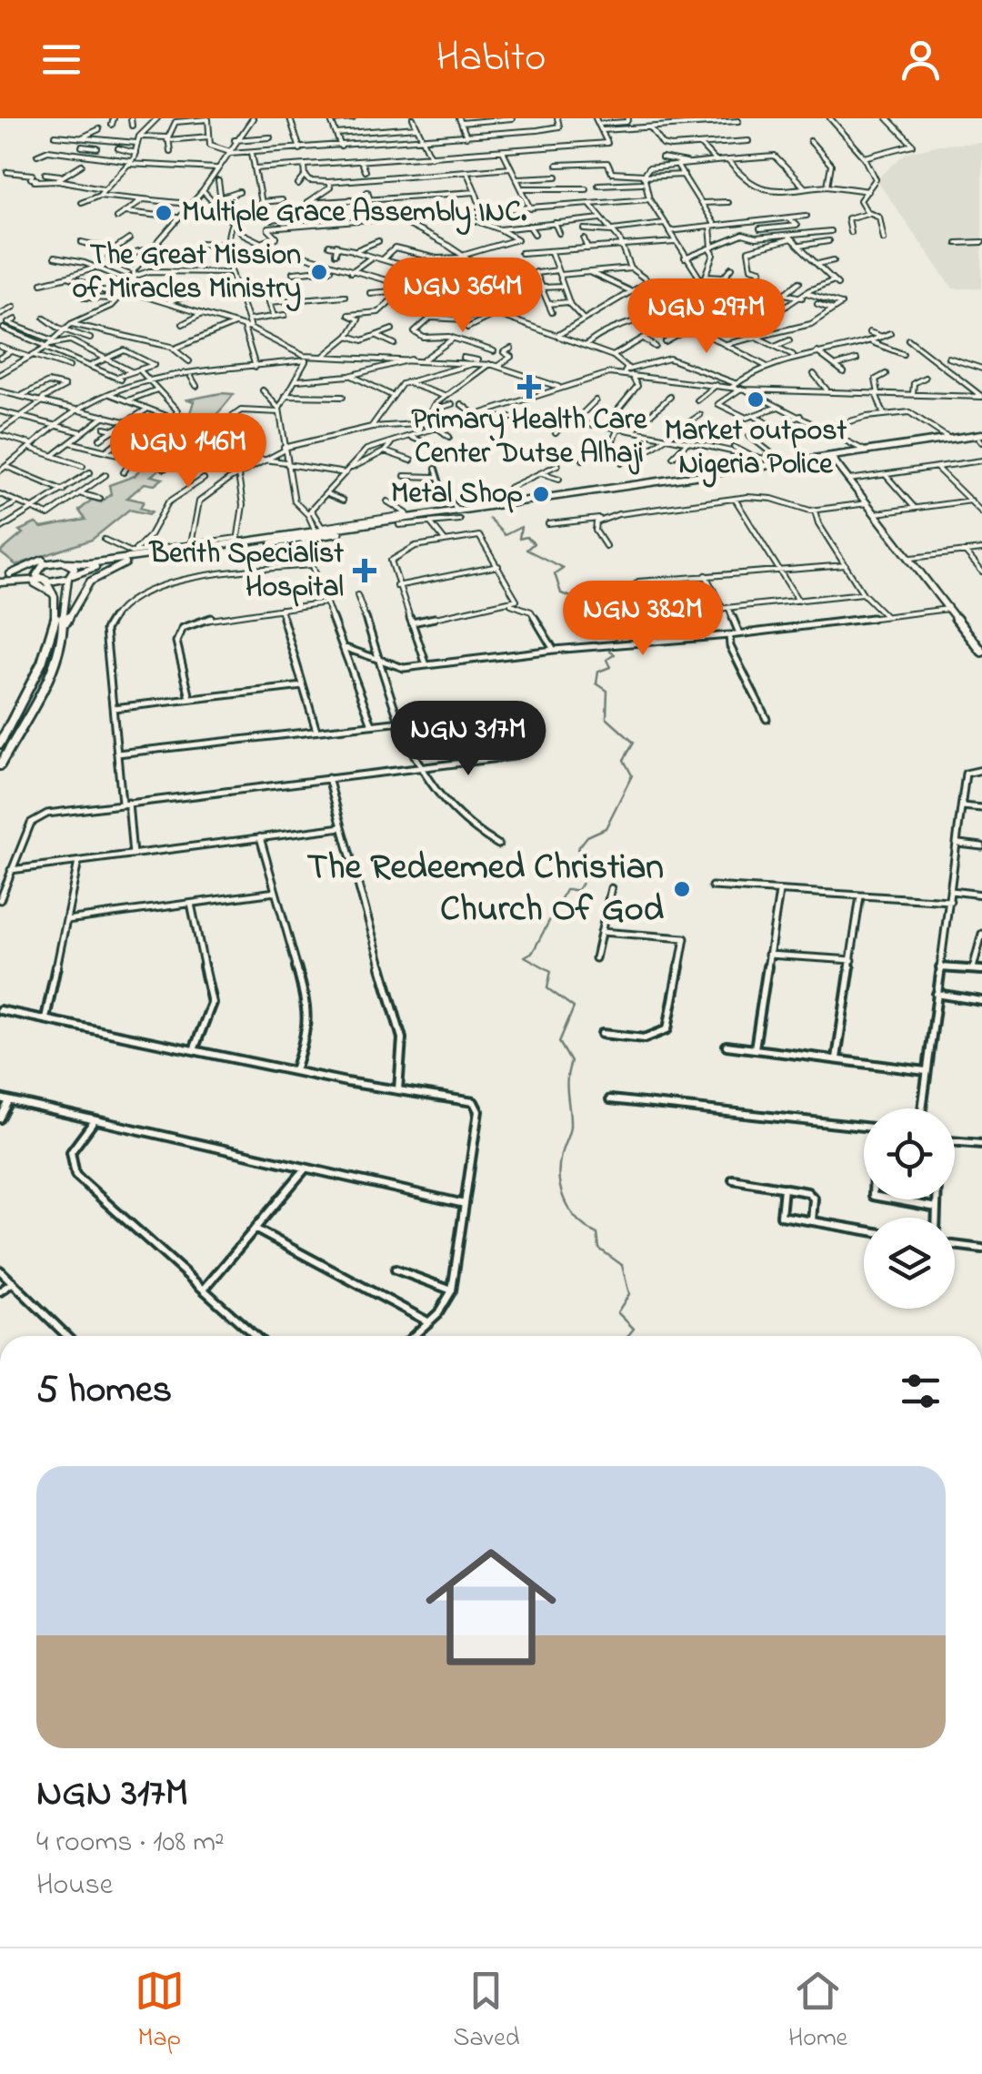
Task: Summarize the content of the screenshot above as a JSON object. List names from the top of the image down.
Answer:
{
  "places": {
    "other": [
      "Multiple Grace Assembly INC.",
      "The Great Mission of Miracles Ministry",
      "Market outpost Nigeria Police",
      "Metal Shop",
      "The Redeemed Christian Church Of God"
    ],
    "health": ["Primary Health Care Center Dutse Alhaji", "Berith Specialist Hospital"]
  },
  "page": {
    "header": "Habito",
    "price": [
      "NGN 364M",
      "NGN 297M",
      "NGN 146M",
      "NGN 382M",
      "NGN 317M"
    ],
    "heading": "5 homes",
    "list": [
      {
        "name": "NGN 317M",
        "note": "4 rooms · 108 m² · House"
      }
    ],
    "tabs": ["Map", "Saved", "Home"]
  }
}
